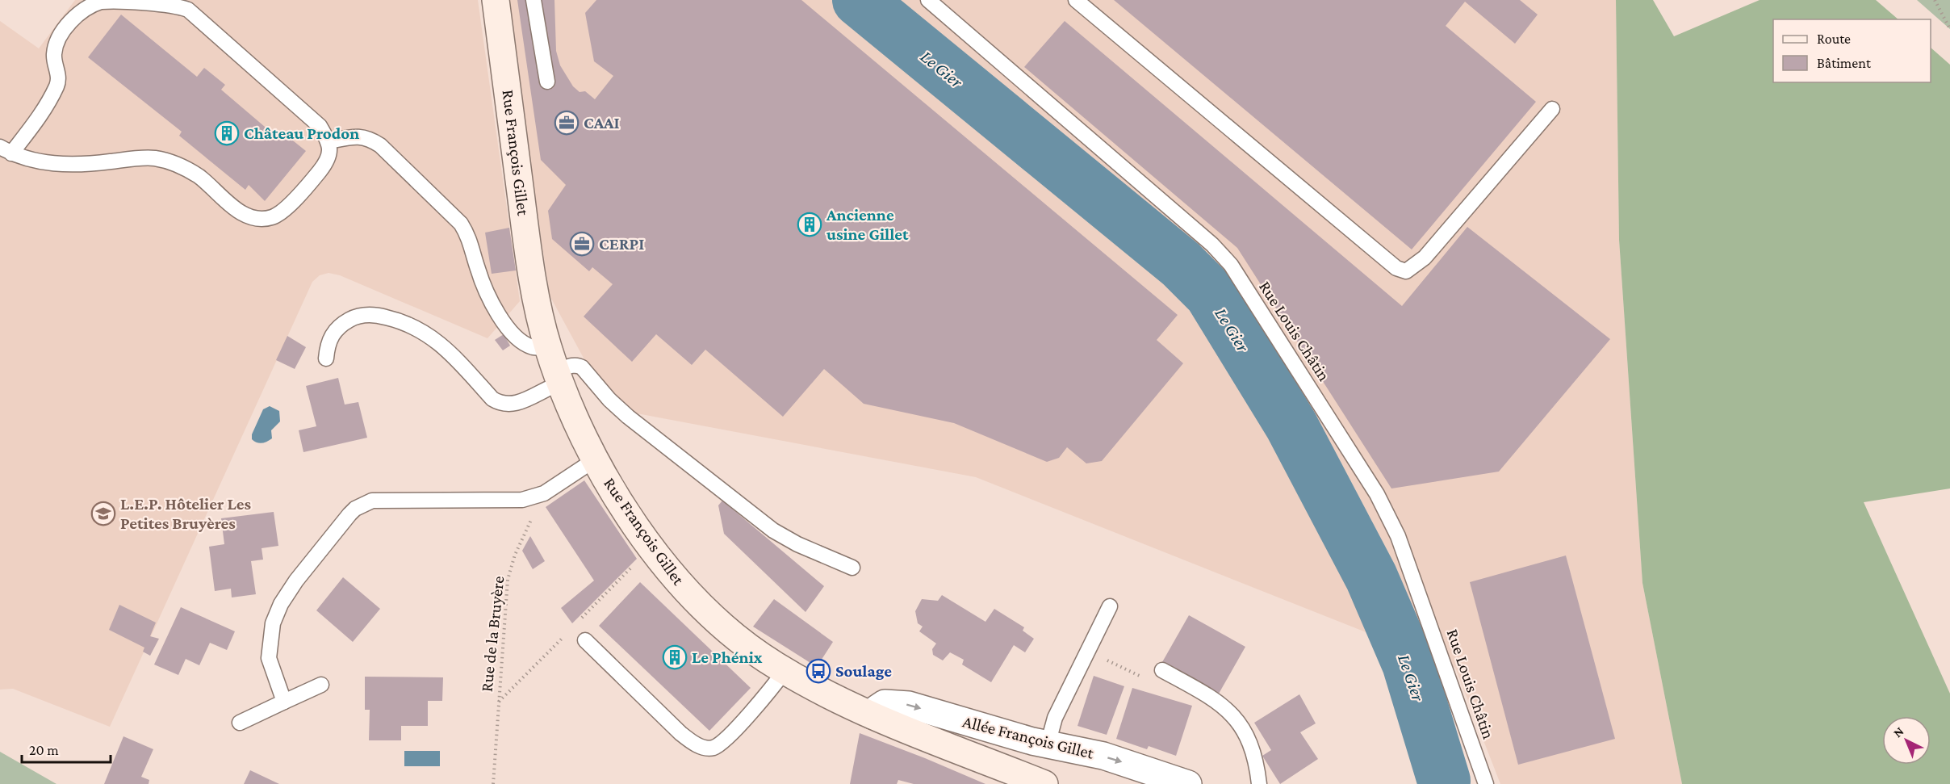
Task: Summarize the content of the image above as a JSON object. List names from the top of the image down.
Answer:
{
  "streets": {
    "main road": ["Rue François Gillet"],
    "street": ["Allée François Gillet"],
    "lane": ["Rue Louis Châtin"],
    "path": ["Rue de la Bruyère"]
  },
  "crossings": [
    ["Rue François Gillet", "Allée François Gillet"]
  ],
  "one_way": ["Allée François Gillet"],
  "water": ["Le Gier"],
  "places": {
    "office": ["CAAI", "CERPI"],
    "building": ["Château Prodon", "Ancienne usine Gillet", "Le Phénix"],
    "school or university": ["L.E.P. Hôtelier Les Petites Bruyères"],
    "bus stop": ["Soulage"]
  },
  "legend": ["Route", "Bâtiment"],
  "scale_bar": "20 m",
  "north": "top left"
}
